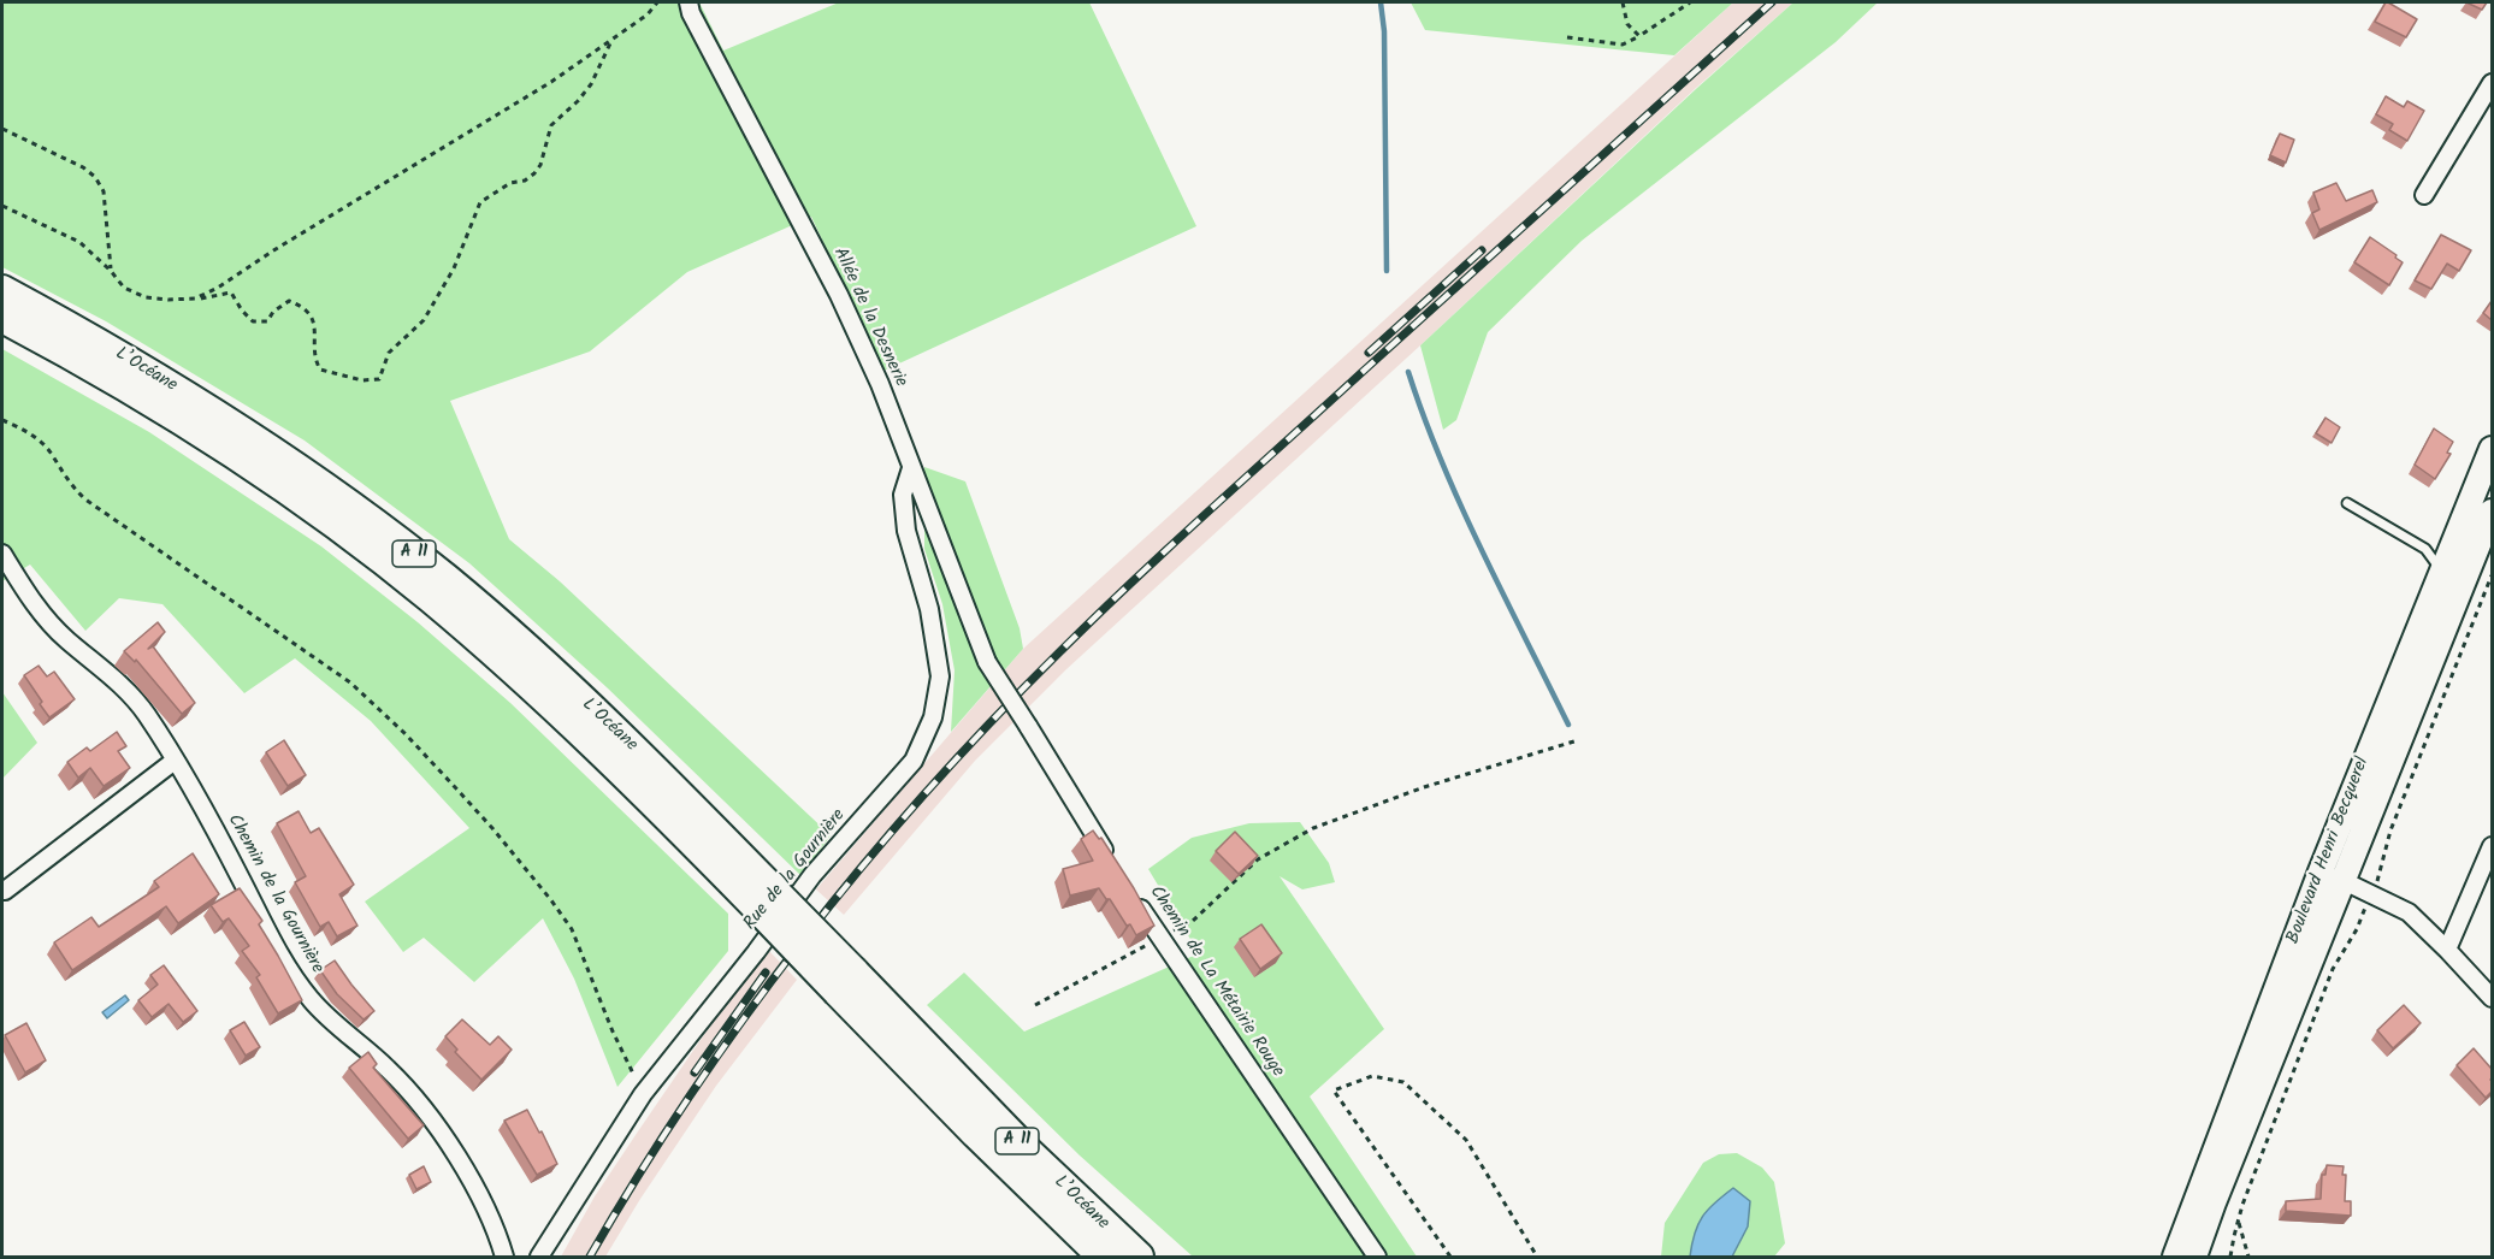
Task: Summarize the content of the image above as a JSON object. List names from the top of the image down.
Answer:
{
  "streets": {
    "highway": ["L’Océane", "A 11"],
    "main road": ["Boulevard Henri Becquerel"],
    "street": [
      "Allée de la Desnerie",
      "Rue de la Gournière",
      "Chemin de la Gournière",
      "Chemin de La Métairie Rouge"
    ]
  },
  "crossings": [
    ["Allée de la Desnerie", "Rue de la Gournière"]
  ]
}
